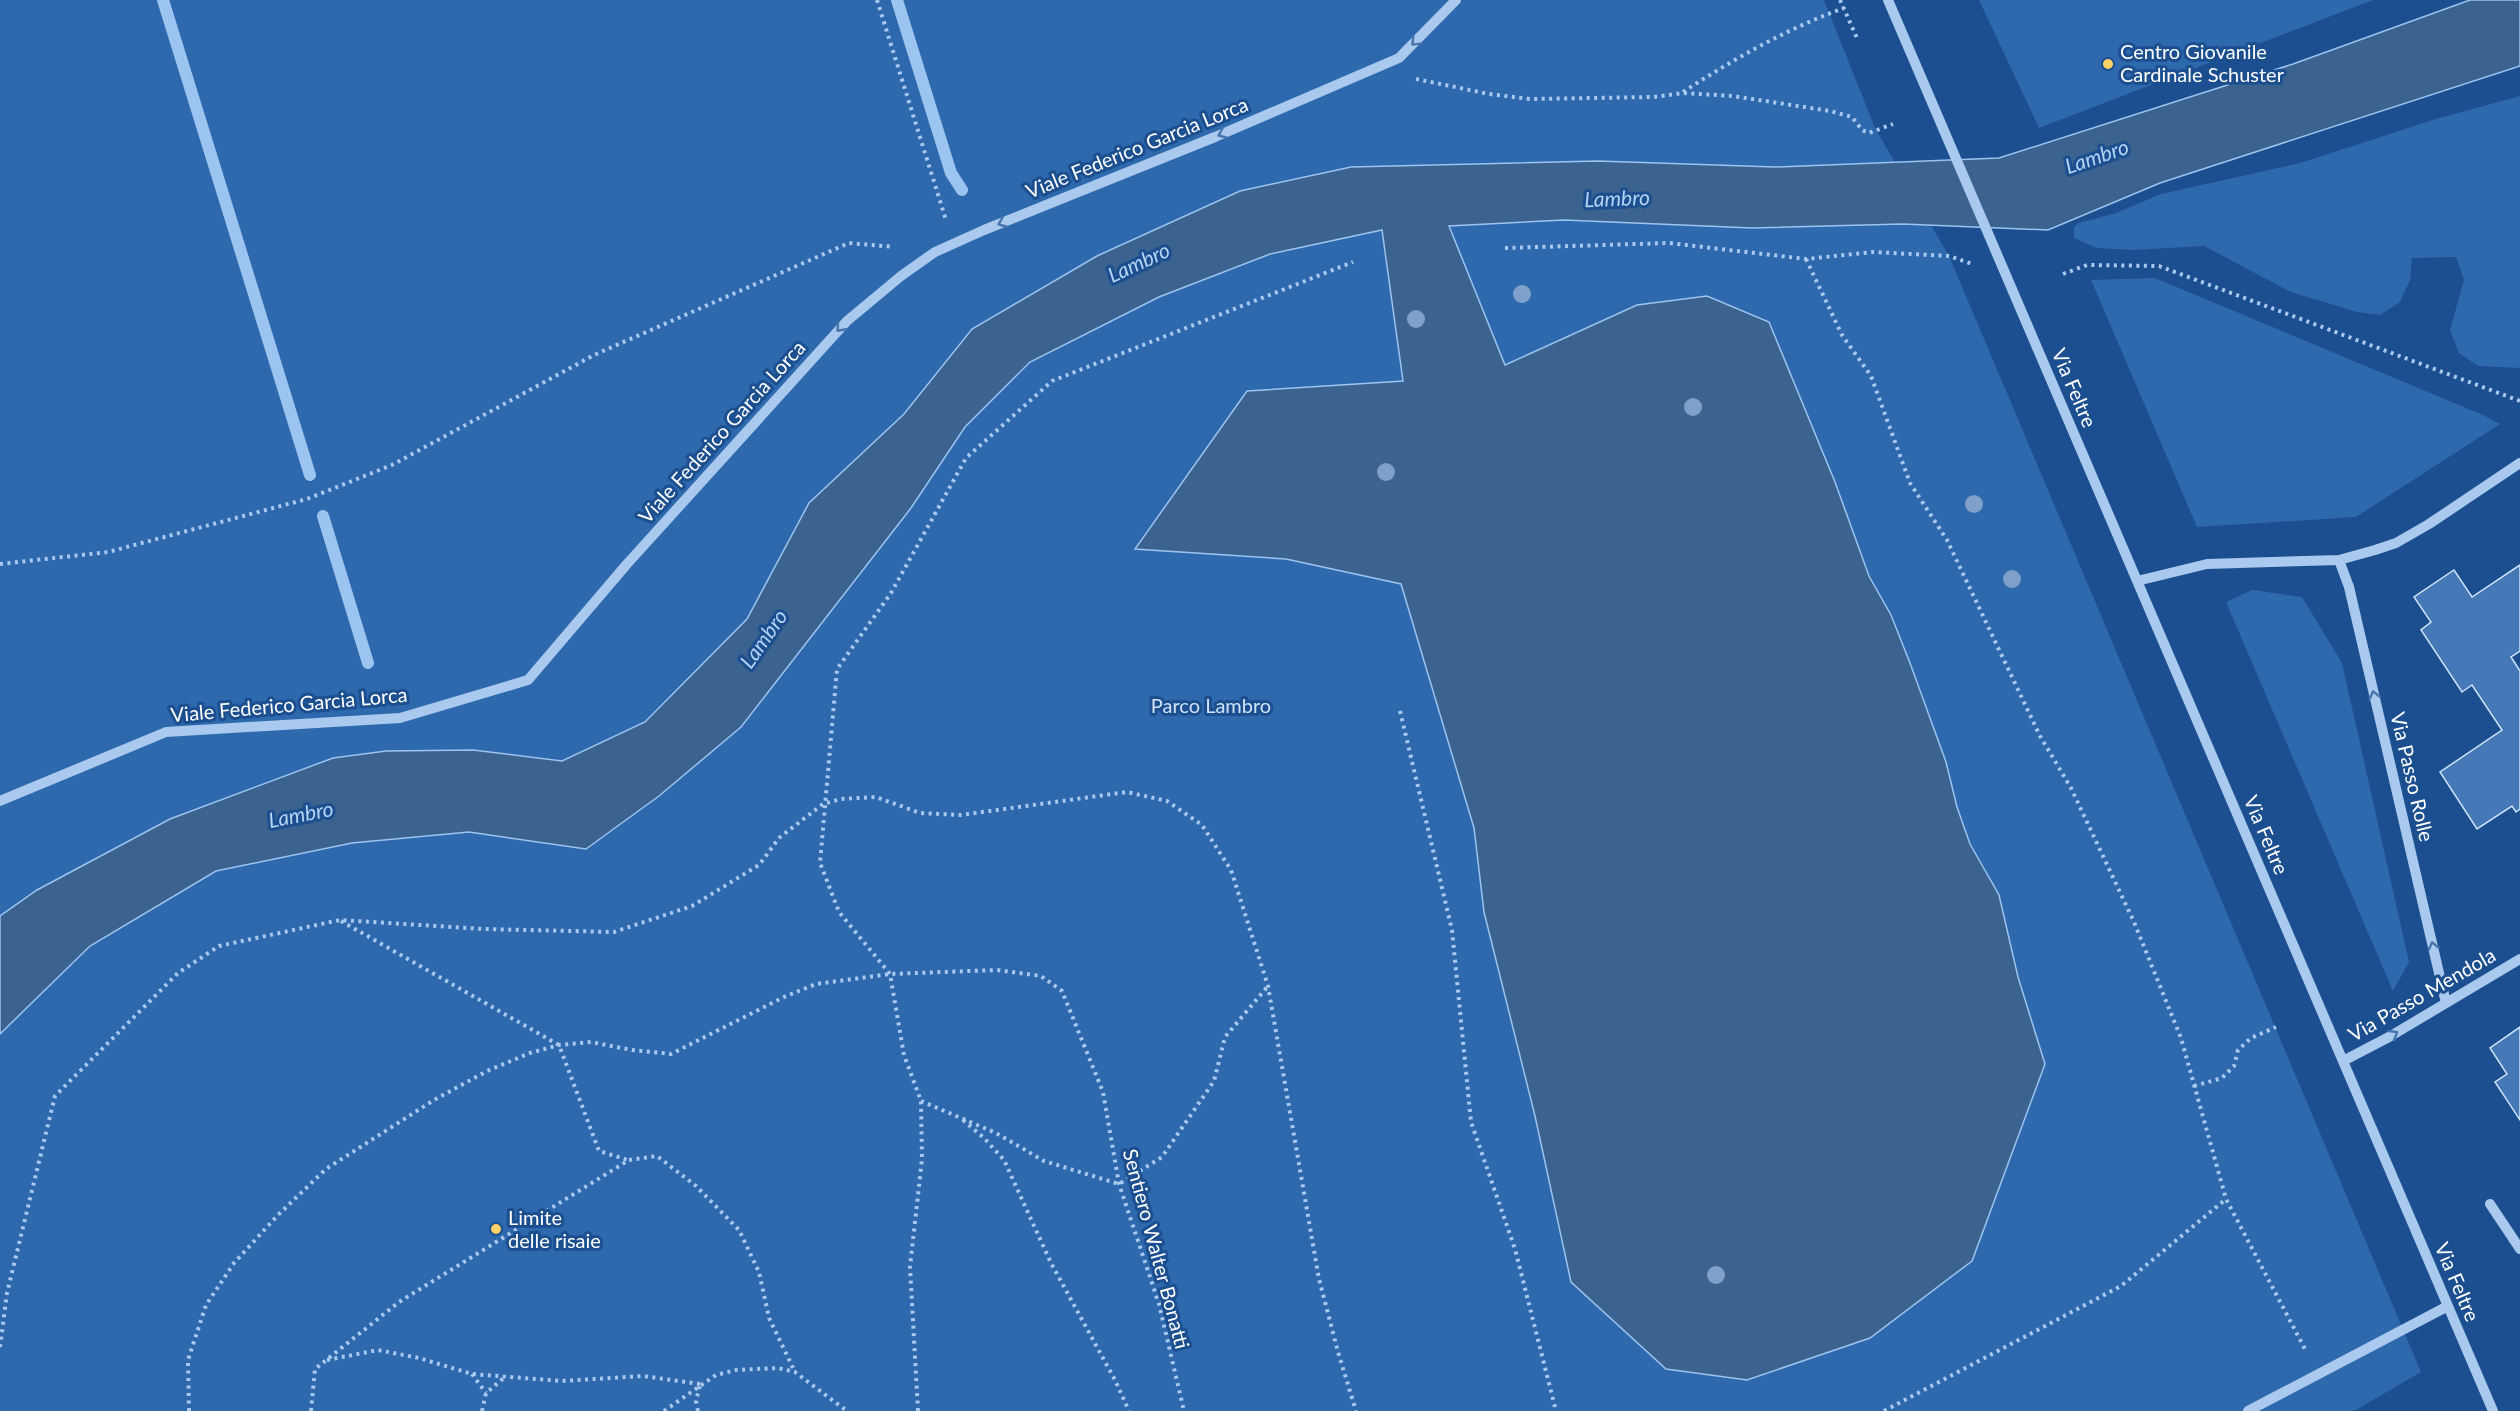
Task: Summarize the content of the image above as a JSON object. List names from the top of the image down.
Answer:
{
  "streets": {
    "street": [
      "Viale Federico Garcia Lorca",
      "Via Feltre",
      "Via Passo Rolle",
      "Via Passo Mendola"
    ],
    "path": ["Sentiero Walter Bonatti"]
  },
  "crossings": [
    ["Via Feltre", "Via Passo Mendola"],
    ["Via Passo Rolle", "Via Passo Mendola"]
  ],
  "one_way": ["Viale Federico Garcia Lorca", "Via Passo Rolle", "Via Passo Mendola"],
  "water": ["Lambro"],
  "parks": ["Parco Lambro"],
  "places": ["Centro Giovanile Cardinale Schuster", "Limite delle risaie"]
}
